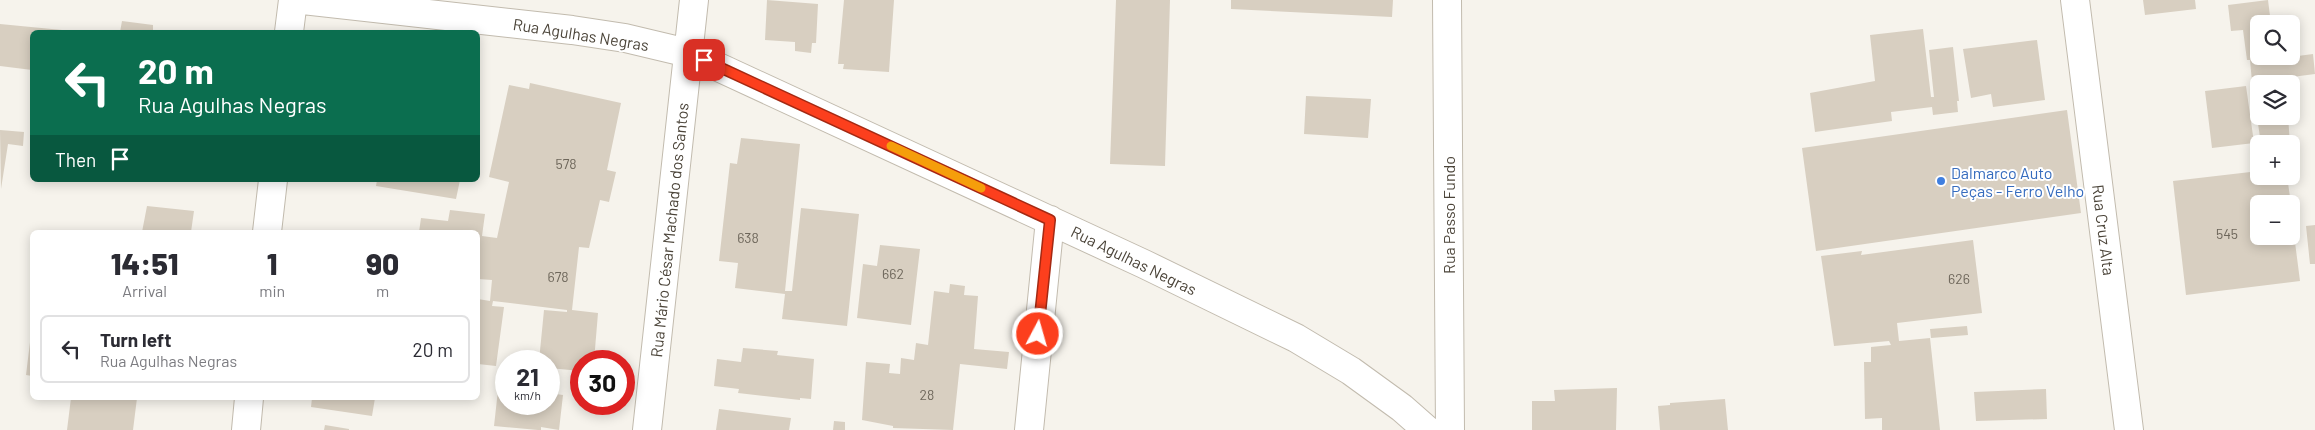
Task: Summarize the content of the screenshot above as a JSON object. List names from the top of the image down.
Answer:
{
  "streets": {
    "street": [
      "Rua Agulhas Negras",
      "Rua Passo Fundo",
      "Rua Mário César Machado dos Santos",
      "Rua Cruz Alta"
    ]
  },
  "crossings": [
    ["Rua Agulhas Negras", "Rua Mário César Machado dos Santos"]
  ],
  "places": ["Dalmarco Auto Peças - Ferro Velho"],
  "house_numbers": [
    "578",
    "545",
    "638",
    "662",
    "678",
    "626",
    "28"
  ],
  "page": {
    "map_buttons": ["+", "−"],
    "turn": ["20 m", "Rua Agulhas Negras"],
    "then": "Then",
    "eta": [
      "14:51",
      "Arrival",
      "1",
      "min",
      "90",
      "m"
    ],
    "list": [
      {
        "name": "Turn left",
        "note": "Rua Agulhas Negras",
        "value": "20 m"
      }
    ],
    "speed": "21 km/h",
    "limit": "30"
  }
}
